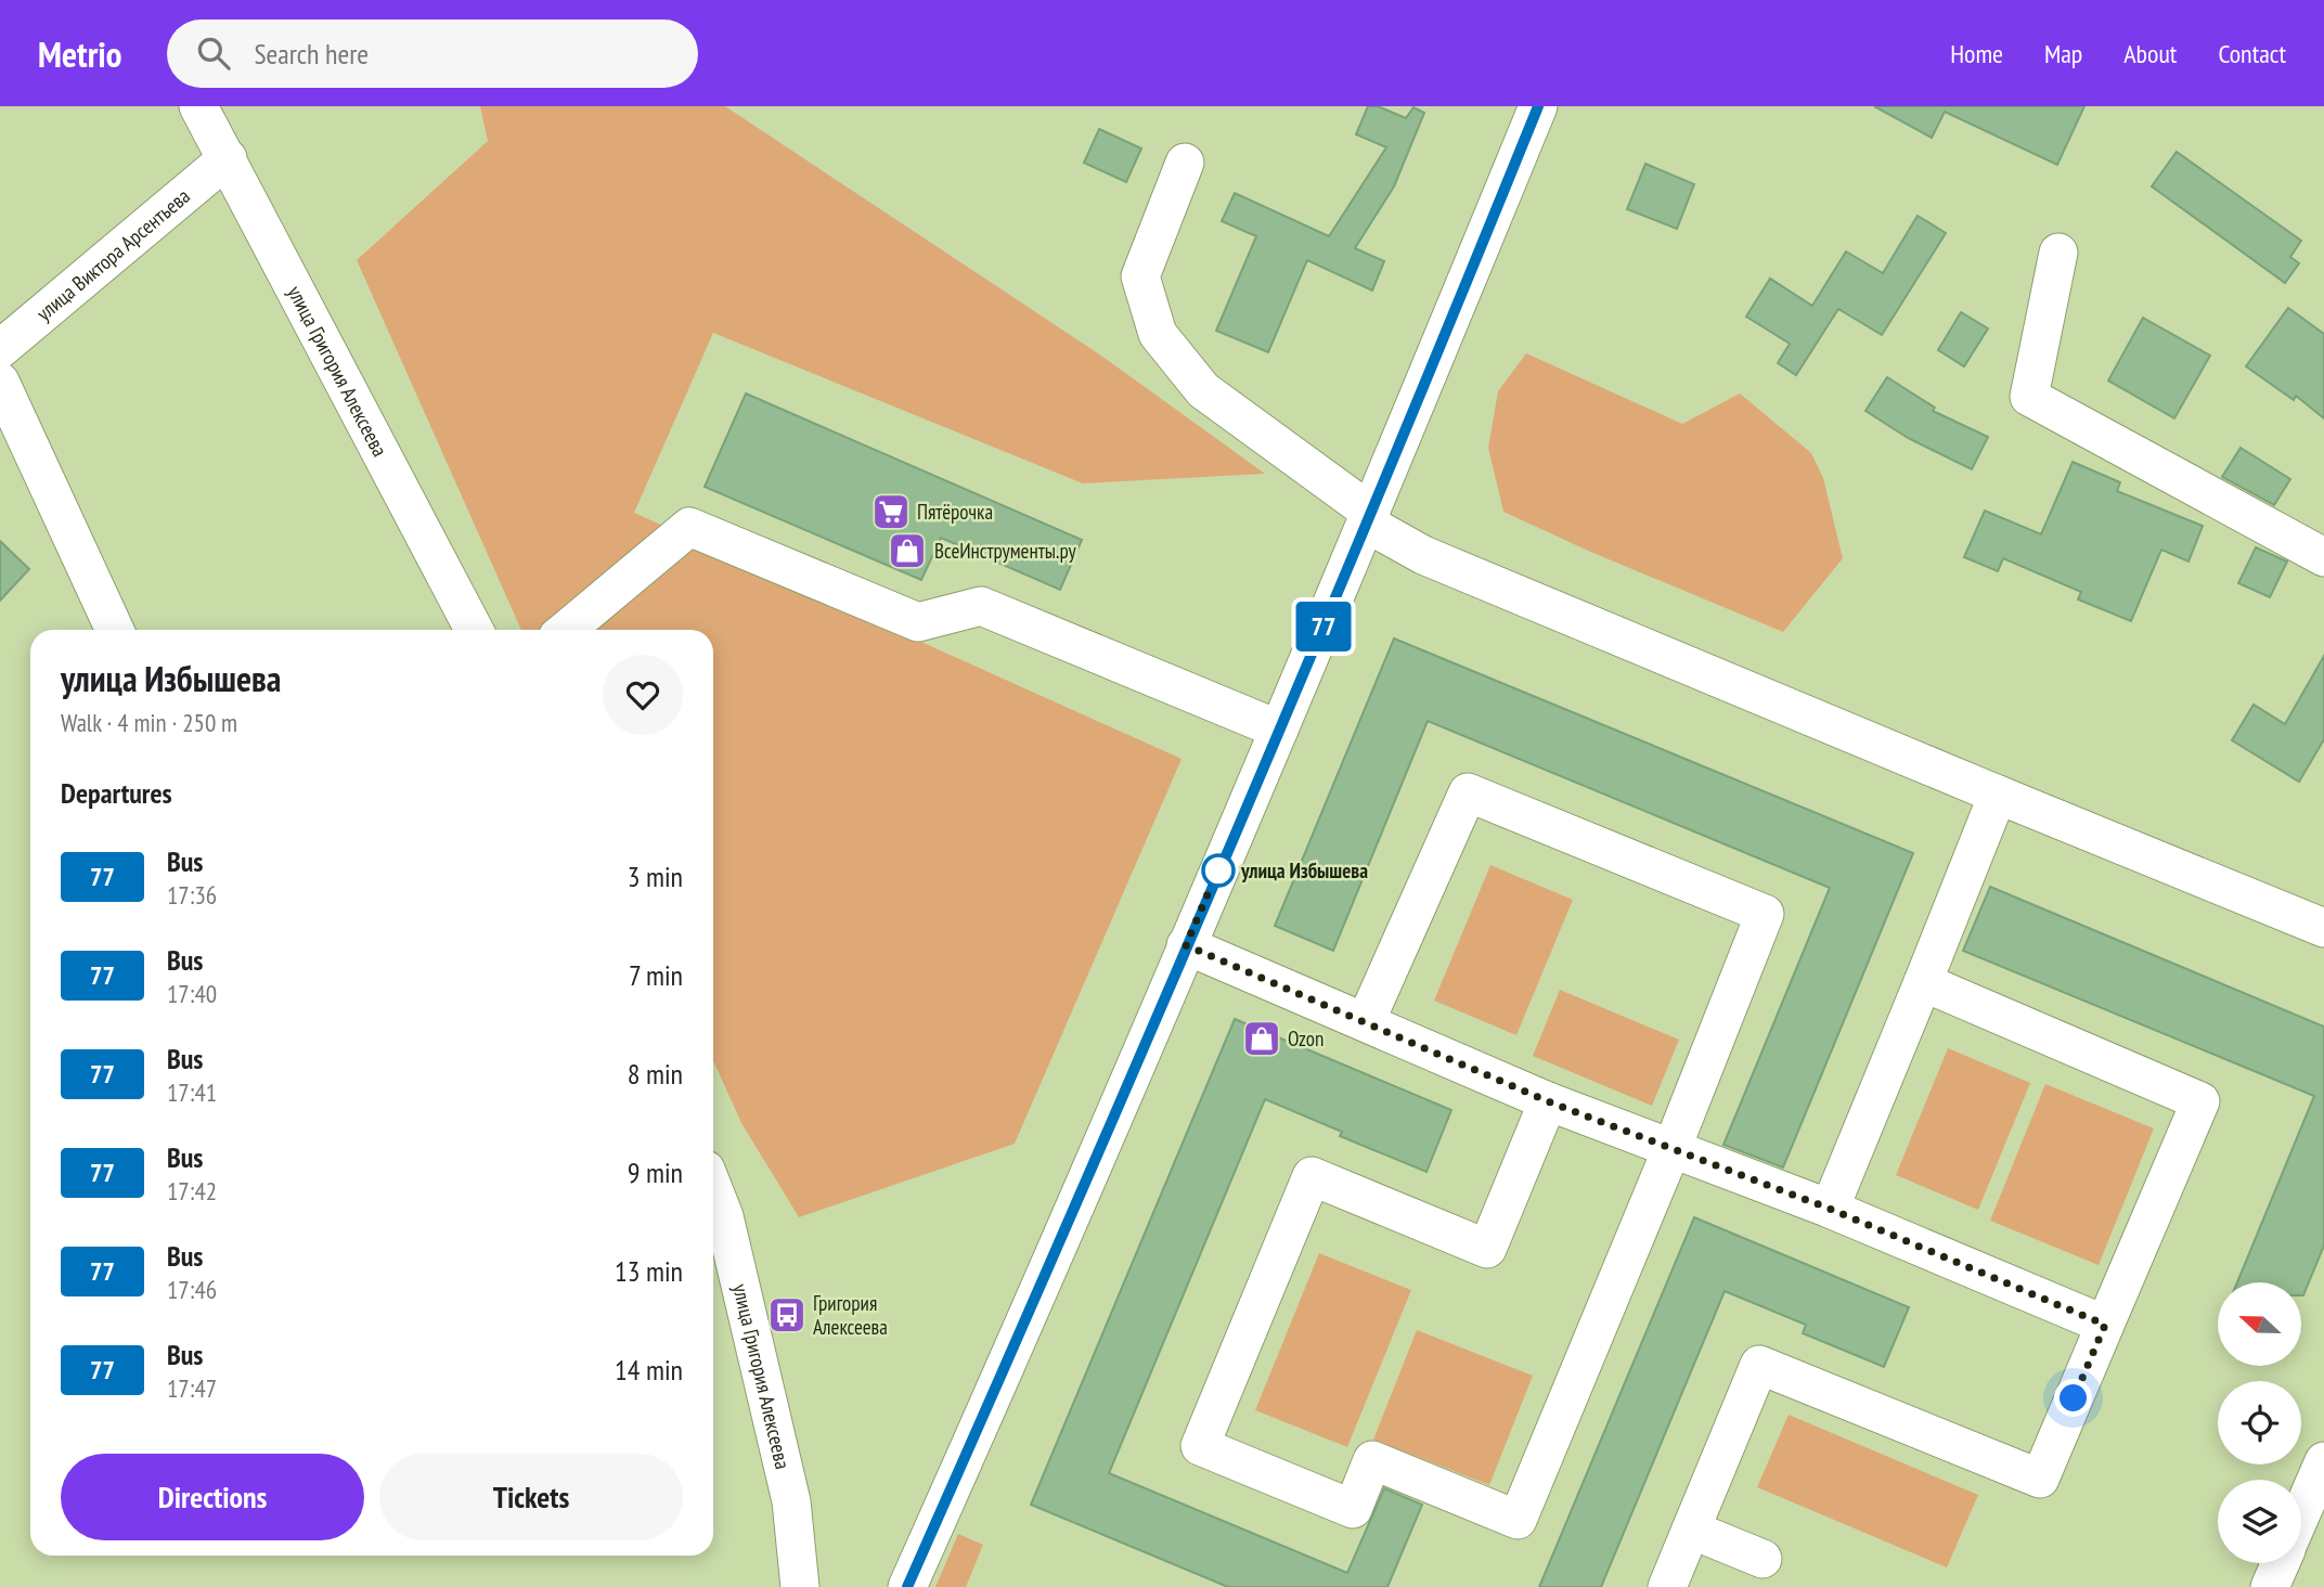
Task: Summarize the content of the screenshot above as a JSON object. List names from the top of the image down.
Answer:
{
  "streets": {
    "street": ["улица Виктора Арсентьева", "улица Григория Алексеева"]
  },
  "crossings": [
    ["улица Виктора Арсентьева", "улица Григория Алексеева"]
  ],
  "places": {
    "supermarket": ["Пятёрочка"],
    "shop": ["ВсеИнструменты.ру", "Ozon"],
    "other": ["улица Избышева"],
    "bus stop": ["Григория Алексеева"]
  },
  "lines": ["bus line 77"],
  "north": "left",
  "page": {
    "header": "Metrio",
    "search": "Search here",
    "nav": [
      "Home",
      "Map",
      "About",
      "Contact"
    ],
    "on_map": "77",
    "heading": [
      ["улица Избышева", "Walk · 4 min · 250 m"],
      "Departures"
    ],
    "list": [
      {
        "mark": "77",
        "name": "Bus",
        "note": "17:36",
        "value": "3 min"
      },
      {
        "mark": "77",
        "name": "Bus",
        "note": "17:40",
        "value": "7 min"
      },
      {
        "mark": "77",
        "name": "Bus",
        "note": "17:41",
        "value": "8 min"
      },
      {
        "mark": "77",
        "name": "Bus",
        "note": "17:42",
        "value": "9 min"
      },
      {
        "mark": "77",
        "name": "Bus",
        "note": "17:46",
        "value": "13 min"
      },
      {
        "mark": "77",
        "name": "Bus",
        "note": "17:47",
        "value": "14 min"
      }
    ],
    "buttons": ["Directions", "Tickets"]
  }
}
